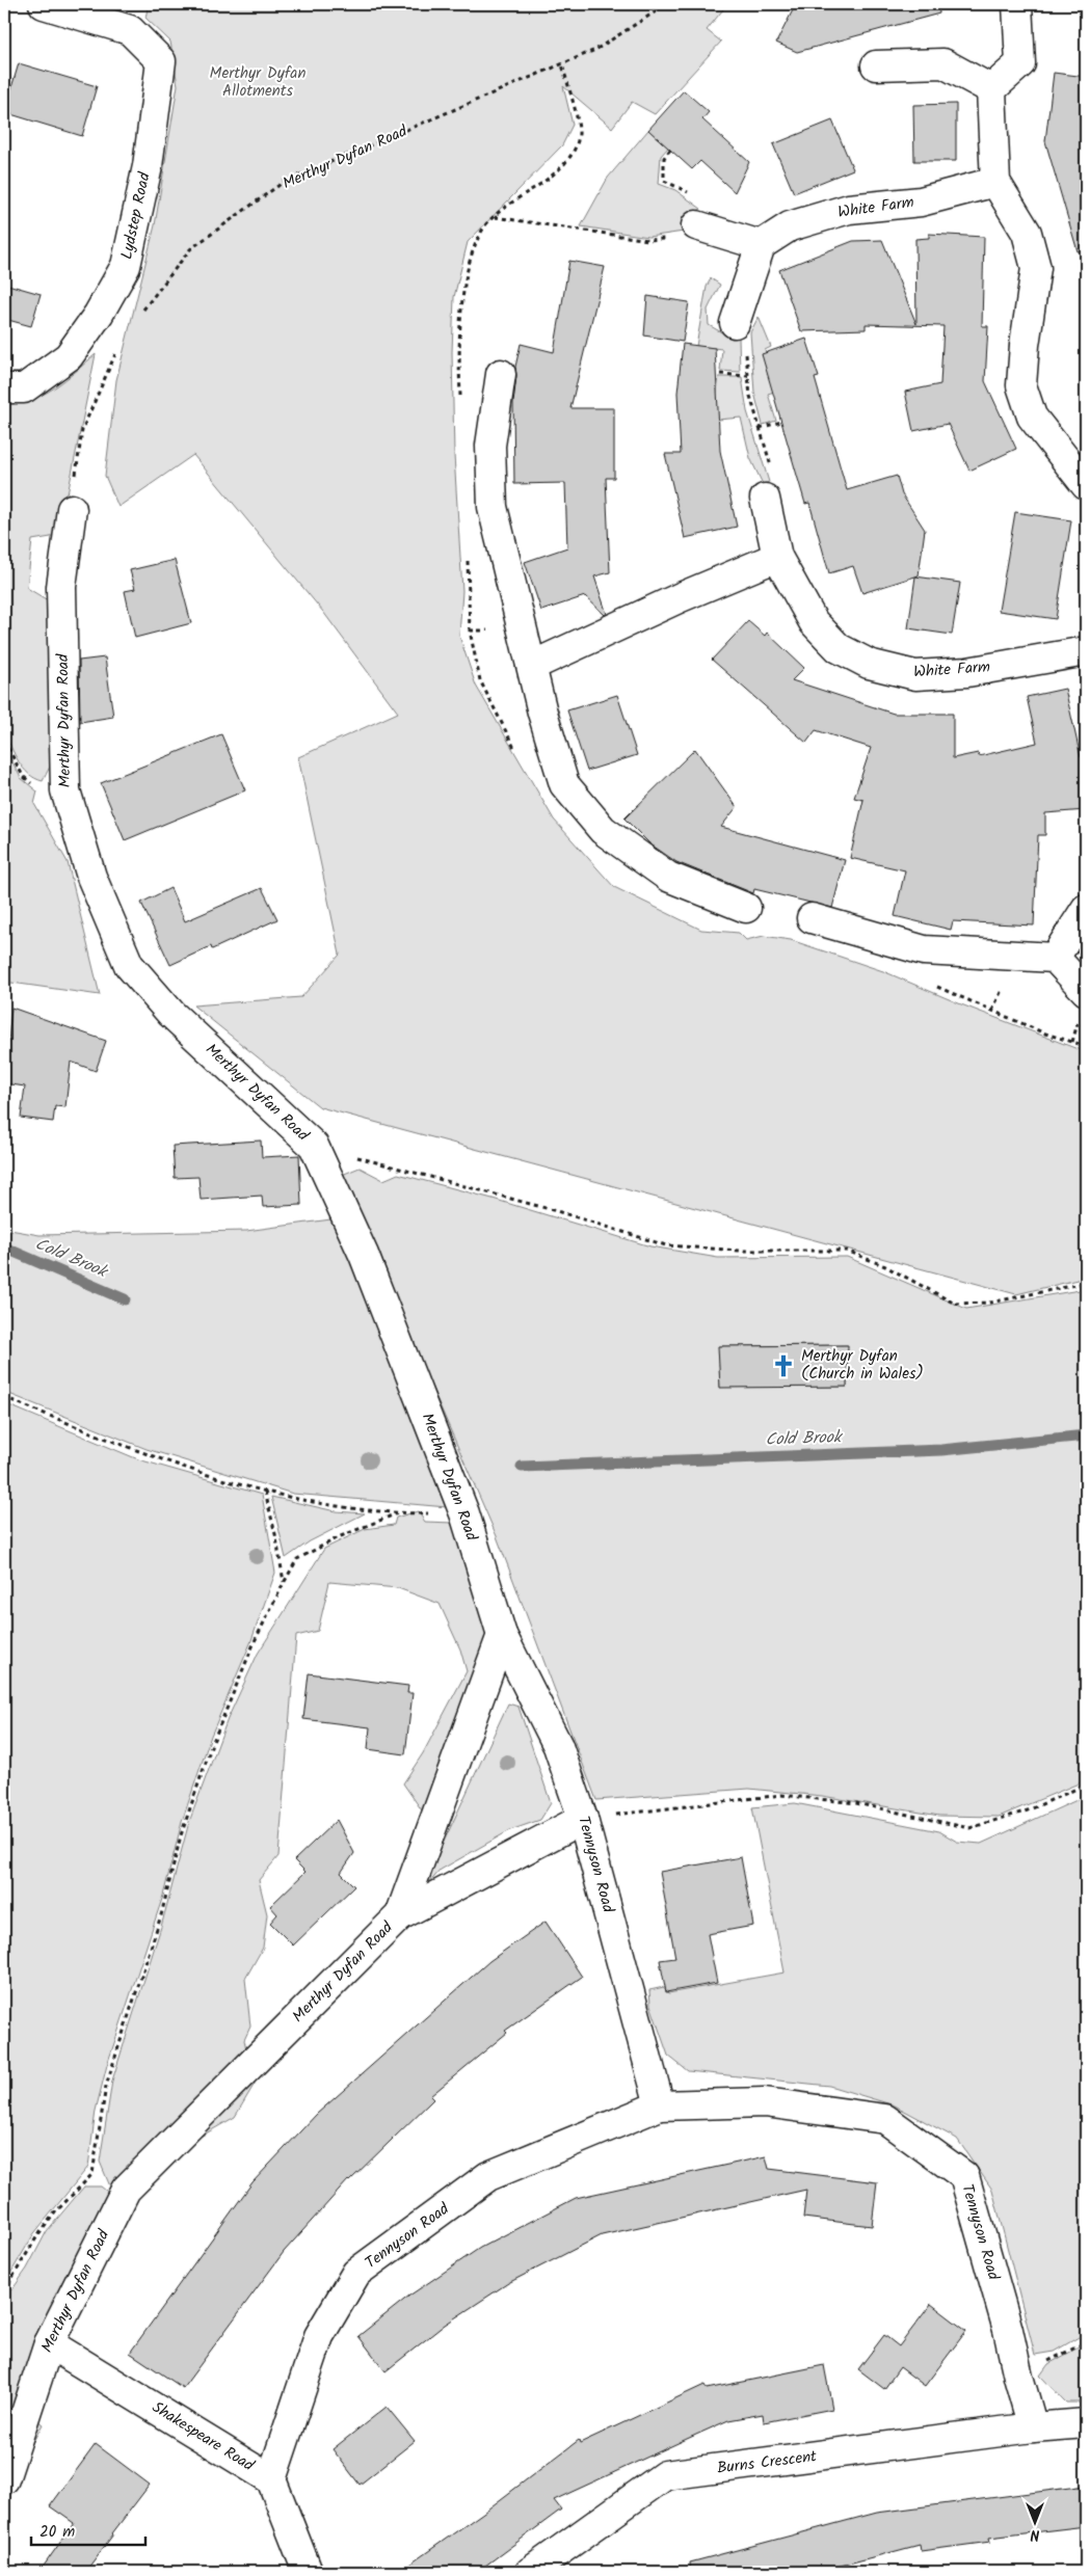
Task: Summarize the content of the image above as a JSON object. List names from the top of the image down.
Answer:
{
  "streets": {
    "street": [
      "Merthyr Dyfan Road",
      "White Farm",
      "Lydstep Road",
      "Tennyson Road",
      "Shakespeare Road",
      "Burns Crescent"
    ]
  },
  "crossings": [
    ["Merthyr Dyfan Road", "Tennyson Road"],
    ["Merthyr Dyfan Road", "Shakespeare Road"],
    ["Tennyson Road", "Shakespeare Road"],
    ["Tennyson Road", "Burns Crescent"]
  ],
  "water": ["Cold Brook"],
  "parks": ["Merthyr Dyfan Allotments"],
  "places": {
    "church": ["Merthyr Dyfan (Church in Wales)"]
  },
  "scale_bar": "20 m",
  "north": "bottom"
}
